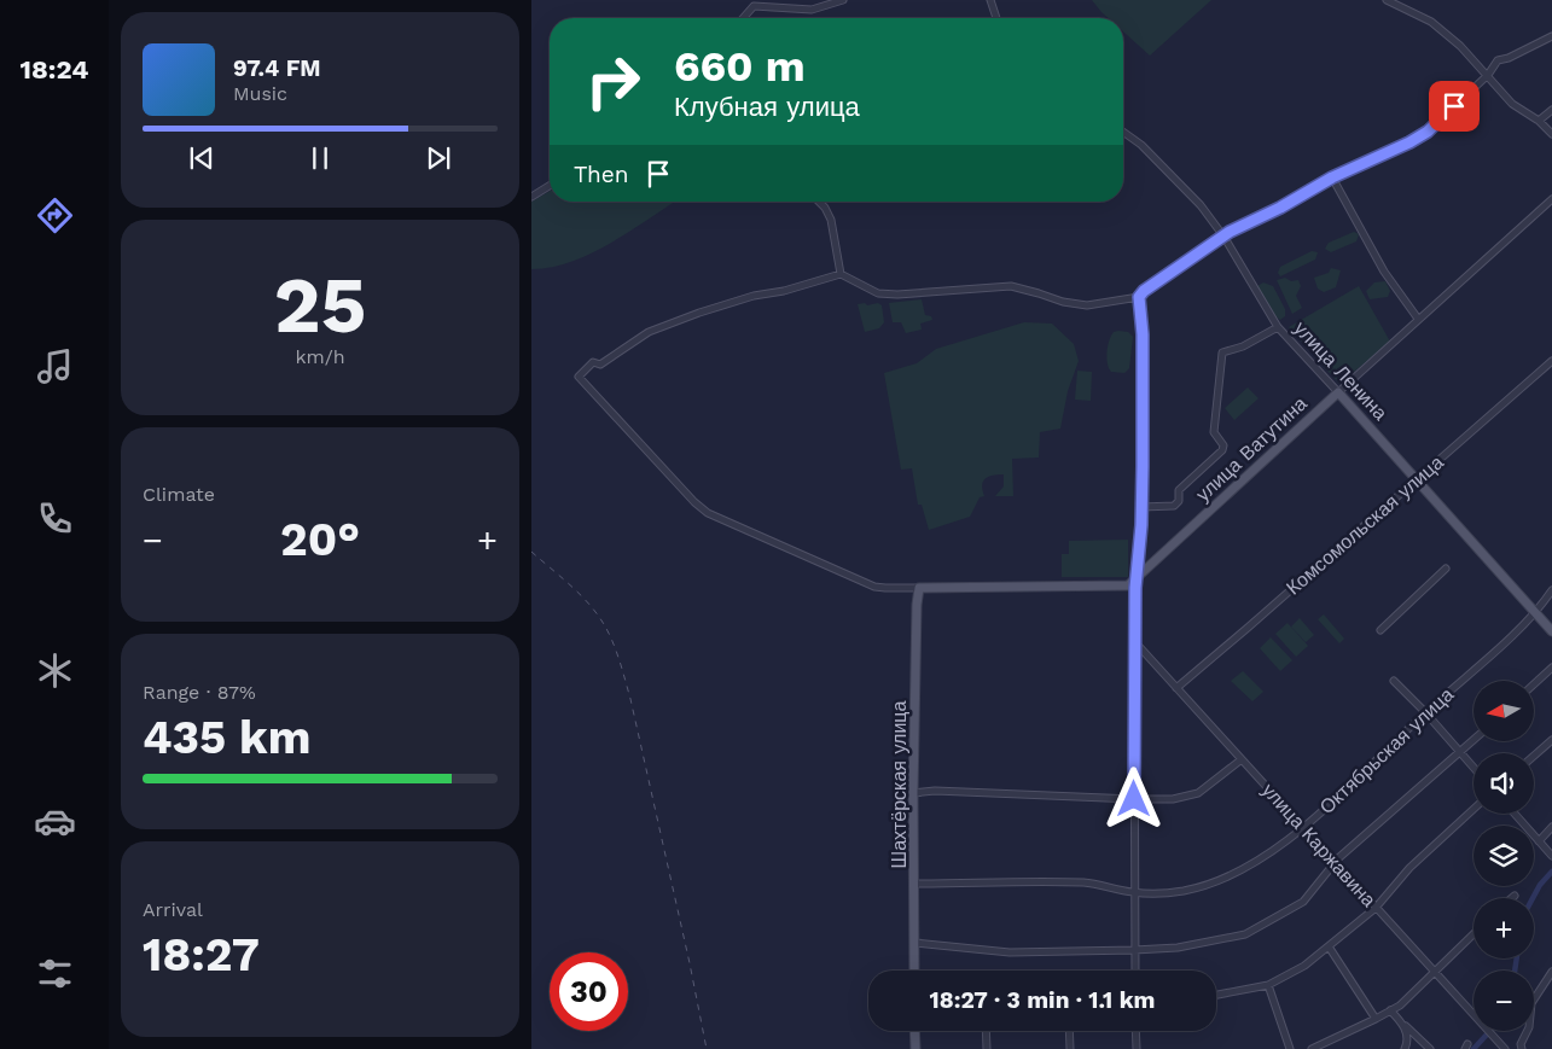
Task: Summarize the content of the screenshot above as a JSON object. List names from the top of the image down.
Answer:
{
  "streets": {
    "main road": ["улица Ленина", "улица Ватутина", "Шахтёрская улица"],
    "street": ["Комсомольская улица", "Октябрьская улица", "улица Каржавина"]
  },
  "crossings": [
    ["улица Ленина", "улица Ватутина"],
    ["улица Ленина", "Комсомольская улица"],
    ["улица Ленина", "Октябрьская улица"],
    ["Комсомольская улица", "улица Каржавина"],
    ["Октябрьская улица", "Шахтёрская улица"],
    ["Октябрьская улица", "улица Каржавина"]
  ],
  "north": "left",
  "page": {
    "tabs": "18:24",
    "turn": ["660 m", "Клубная улица"],
    "song": ["97.4 FM", "Music"],
    "then": "Then",
    "tile": [
      ["25", "km/h"],
      "Climate",
      ["Range · 87%", "435 km"],
      ["Arrival", "18:27"]
    ],
    "heat": ["−", "20°", "+"],
    "map_buttons": ["+", "−"],
    "limit": "30",
    "trip": "18:27 · 3 min · 1.1 km"
  }
}
